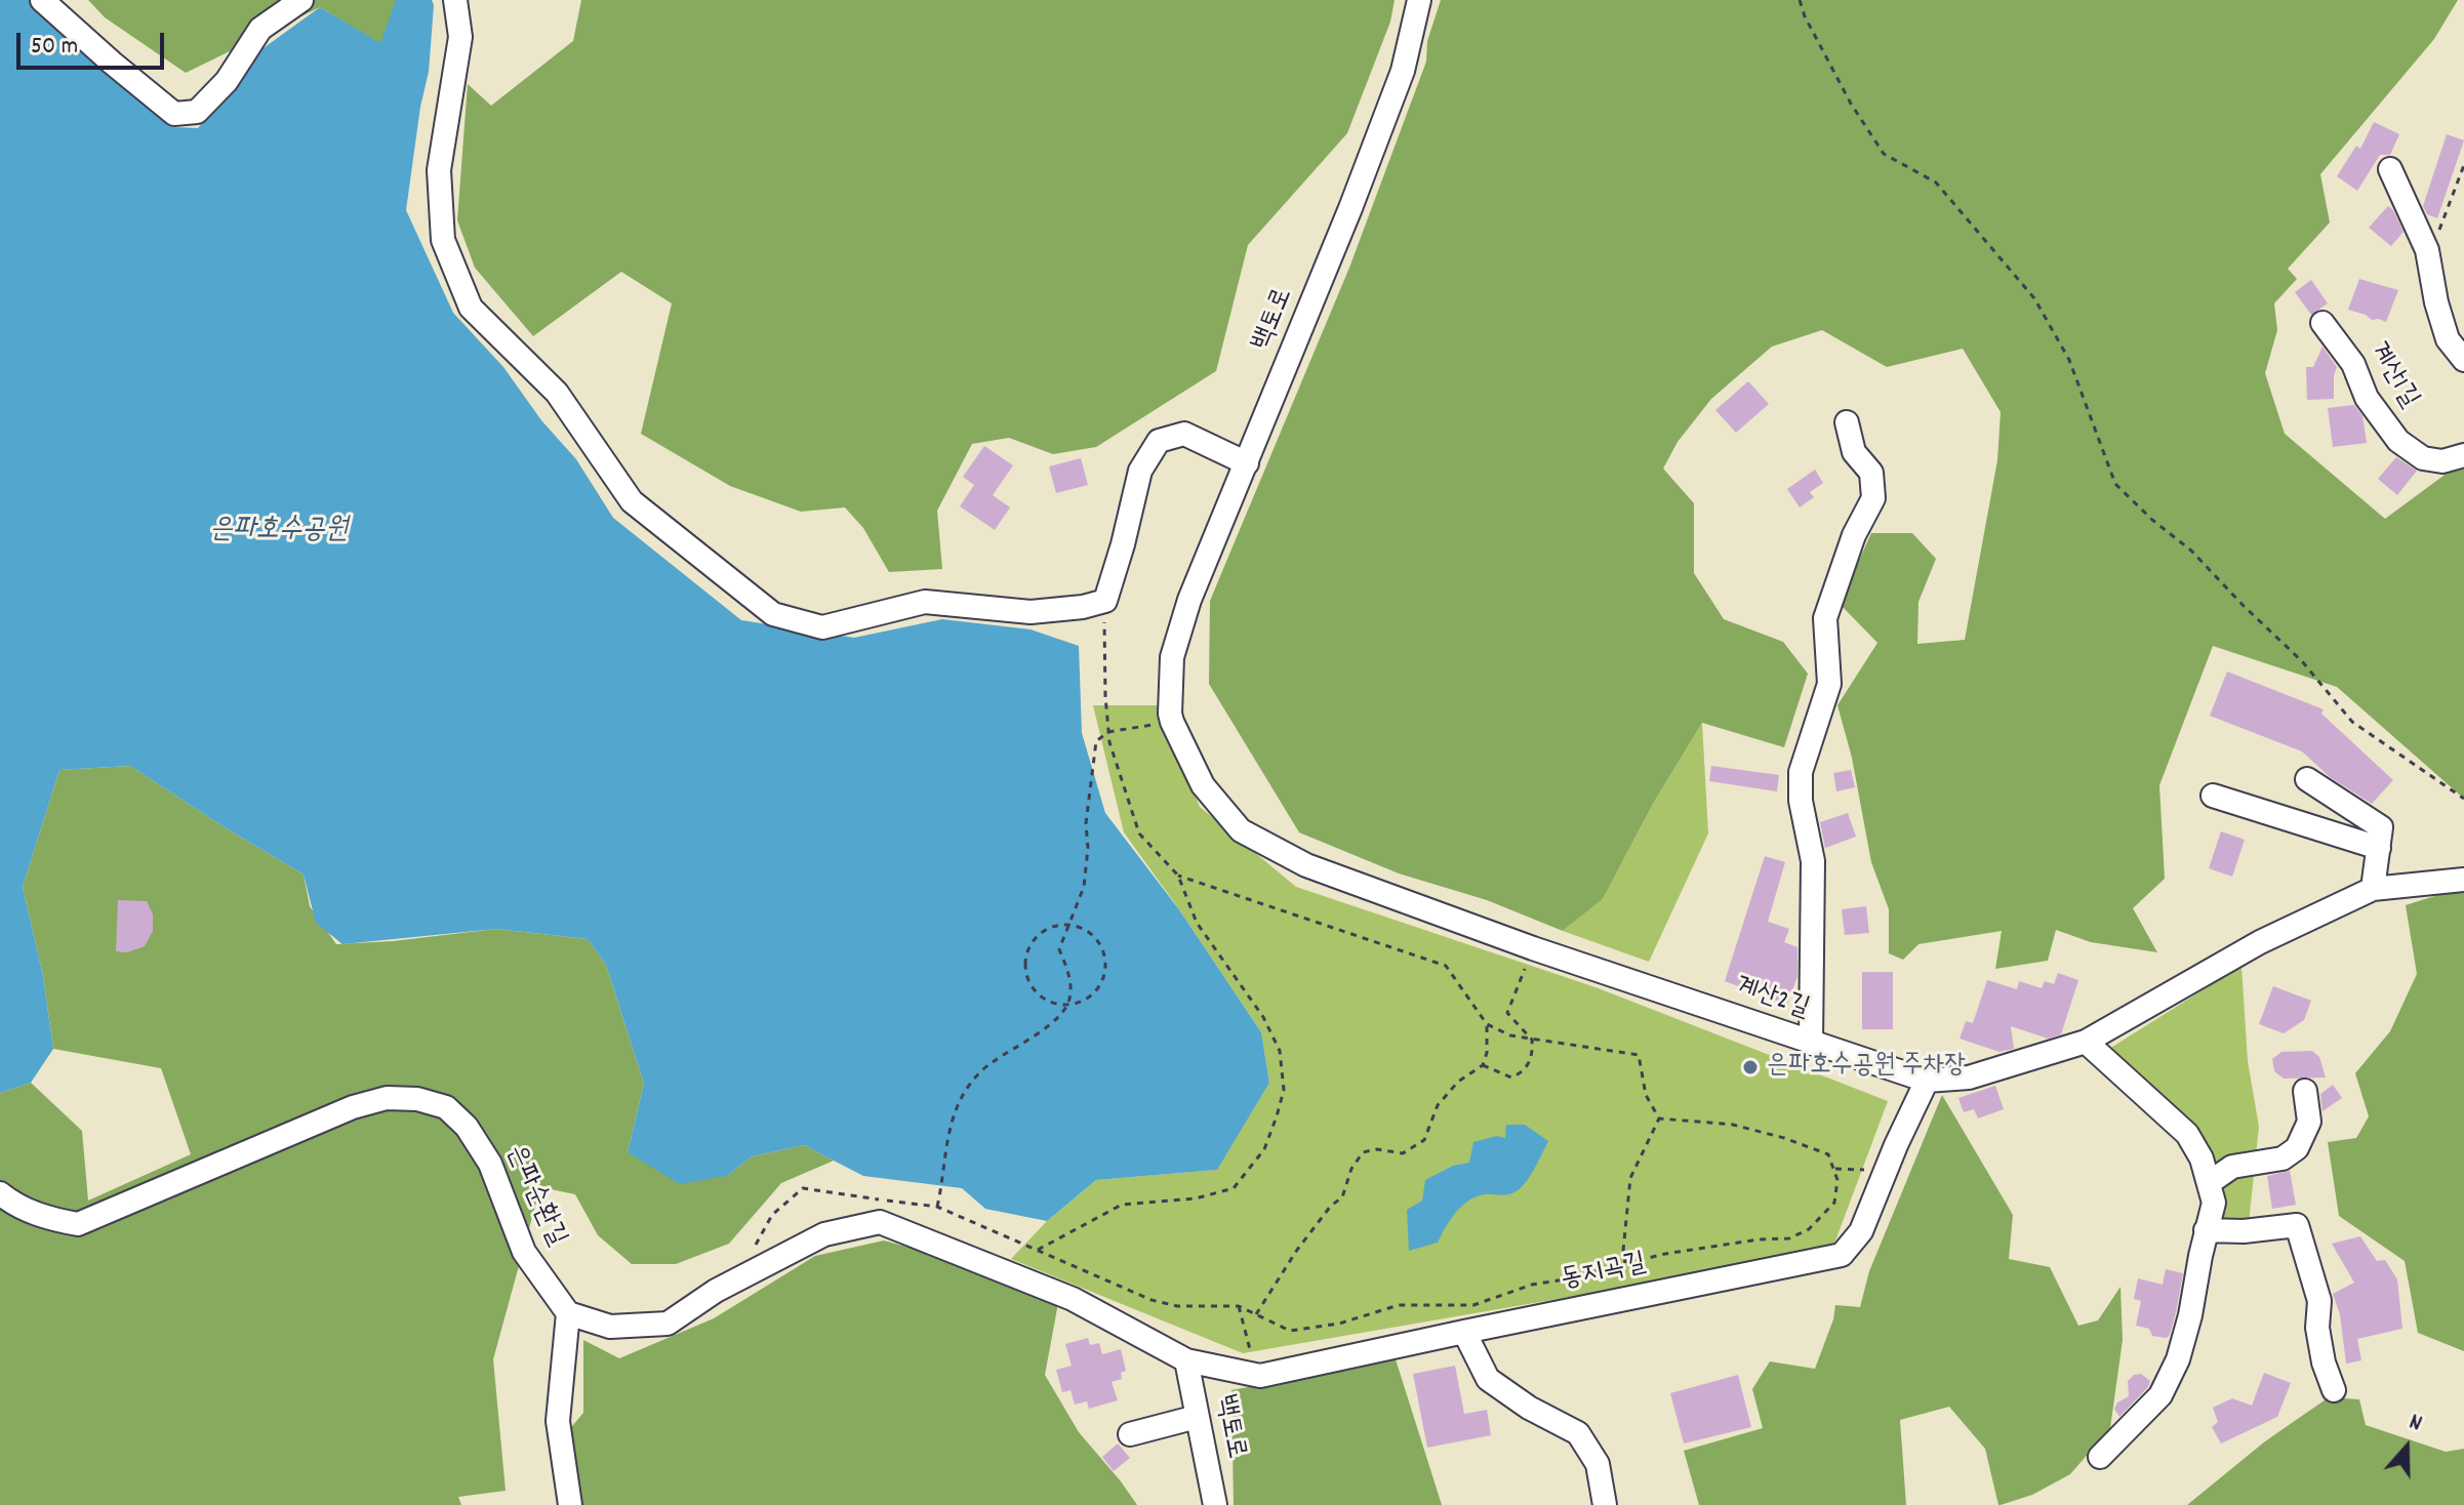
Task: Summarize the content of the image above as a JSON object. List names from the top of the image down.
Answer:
{
  "streets": {
    "street": [
      "백토로",
      "계산1길",
      "계산2길",
      "은파순환길",
      "동지곡길"
    ]
  },
  "crossings": [
    ["백토로", "계산2길"],
    ["백토로", "동지곡길"],
    ["계산2길", "동지곡길"]
  ],
  "water": ["은파호수공원"],
  "places": ["은파호수공원 주차장"],
  "scale_bar": "50 m",
  "north": "top"
}
